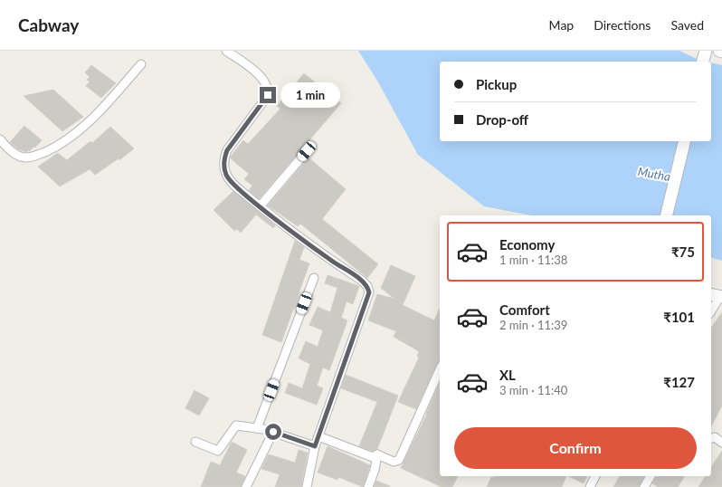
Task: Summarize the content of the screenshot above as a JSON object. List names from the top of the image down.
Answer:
{
  "water": ["Mutha"],
  "page": {
    "header": "Cabway",
    "nav": ["Map", "Directions", "Saved"],
    "banner": ["Pickup", "Drop-off"],
    "bubble": "1 min",
    "list": [
      {
        "name": "Economy",
        "note": "1 min · 11:38",
        "value": "₹75"
      },
      {
        "name": "Comfort",
        "note": "2 min · 11:39",
        "value": "₹101"
      },
      {
        "name": "XL",
        "note": "3 min · 11:40",
        "value": "₹127"
      }
    ],
    "buttons": "Confirm"
  }
}
